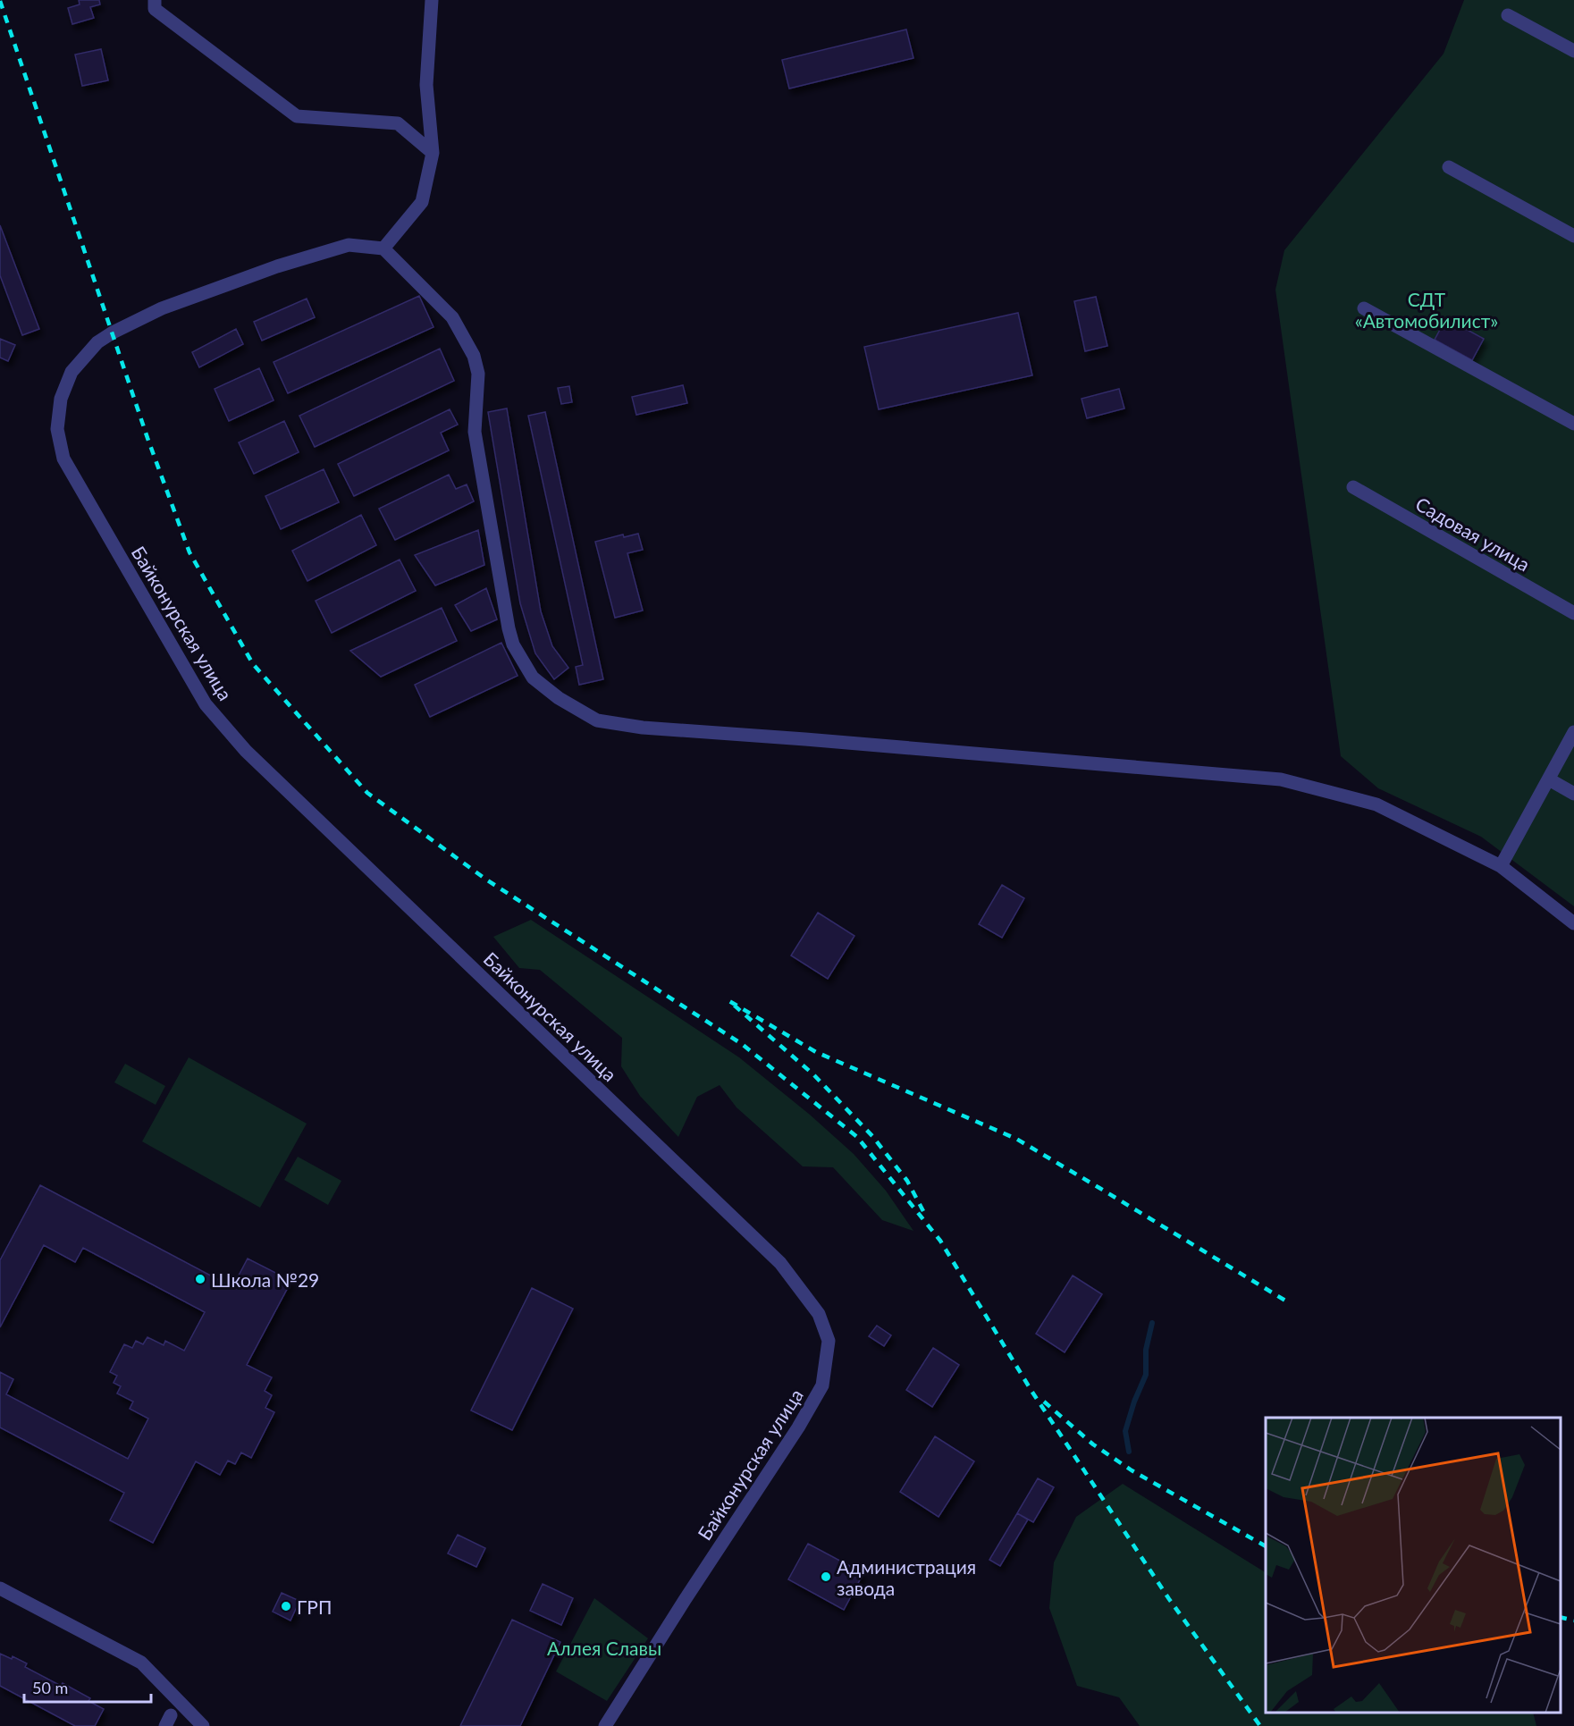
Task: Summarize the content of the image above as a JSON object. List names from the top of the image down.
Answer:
{
  "streets": {
    "street": ["Садовая улица", "Байконурская улица"]
  },
  "parks": ["СДТ «Автомобилист»", "Аллея Славы"],
  "places": ["Школа №29", "Администрация завода", "ГРП"],
  "scale_bar": "50 m"
}
